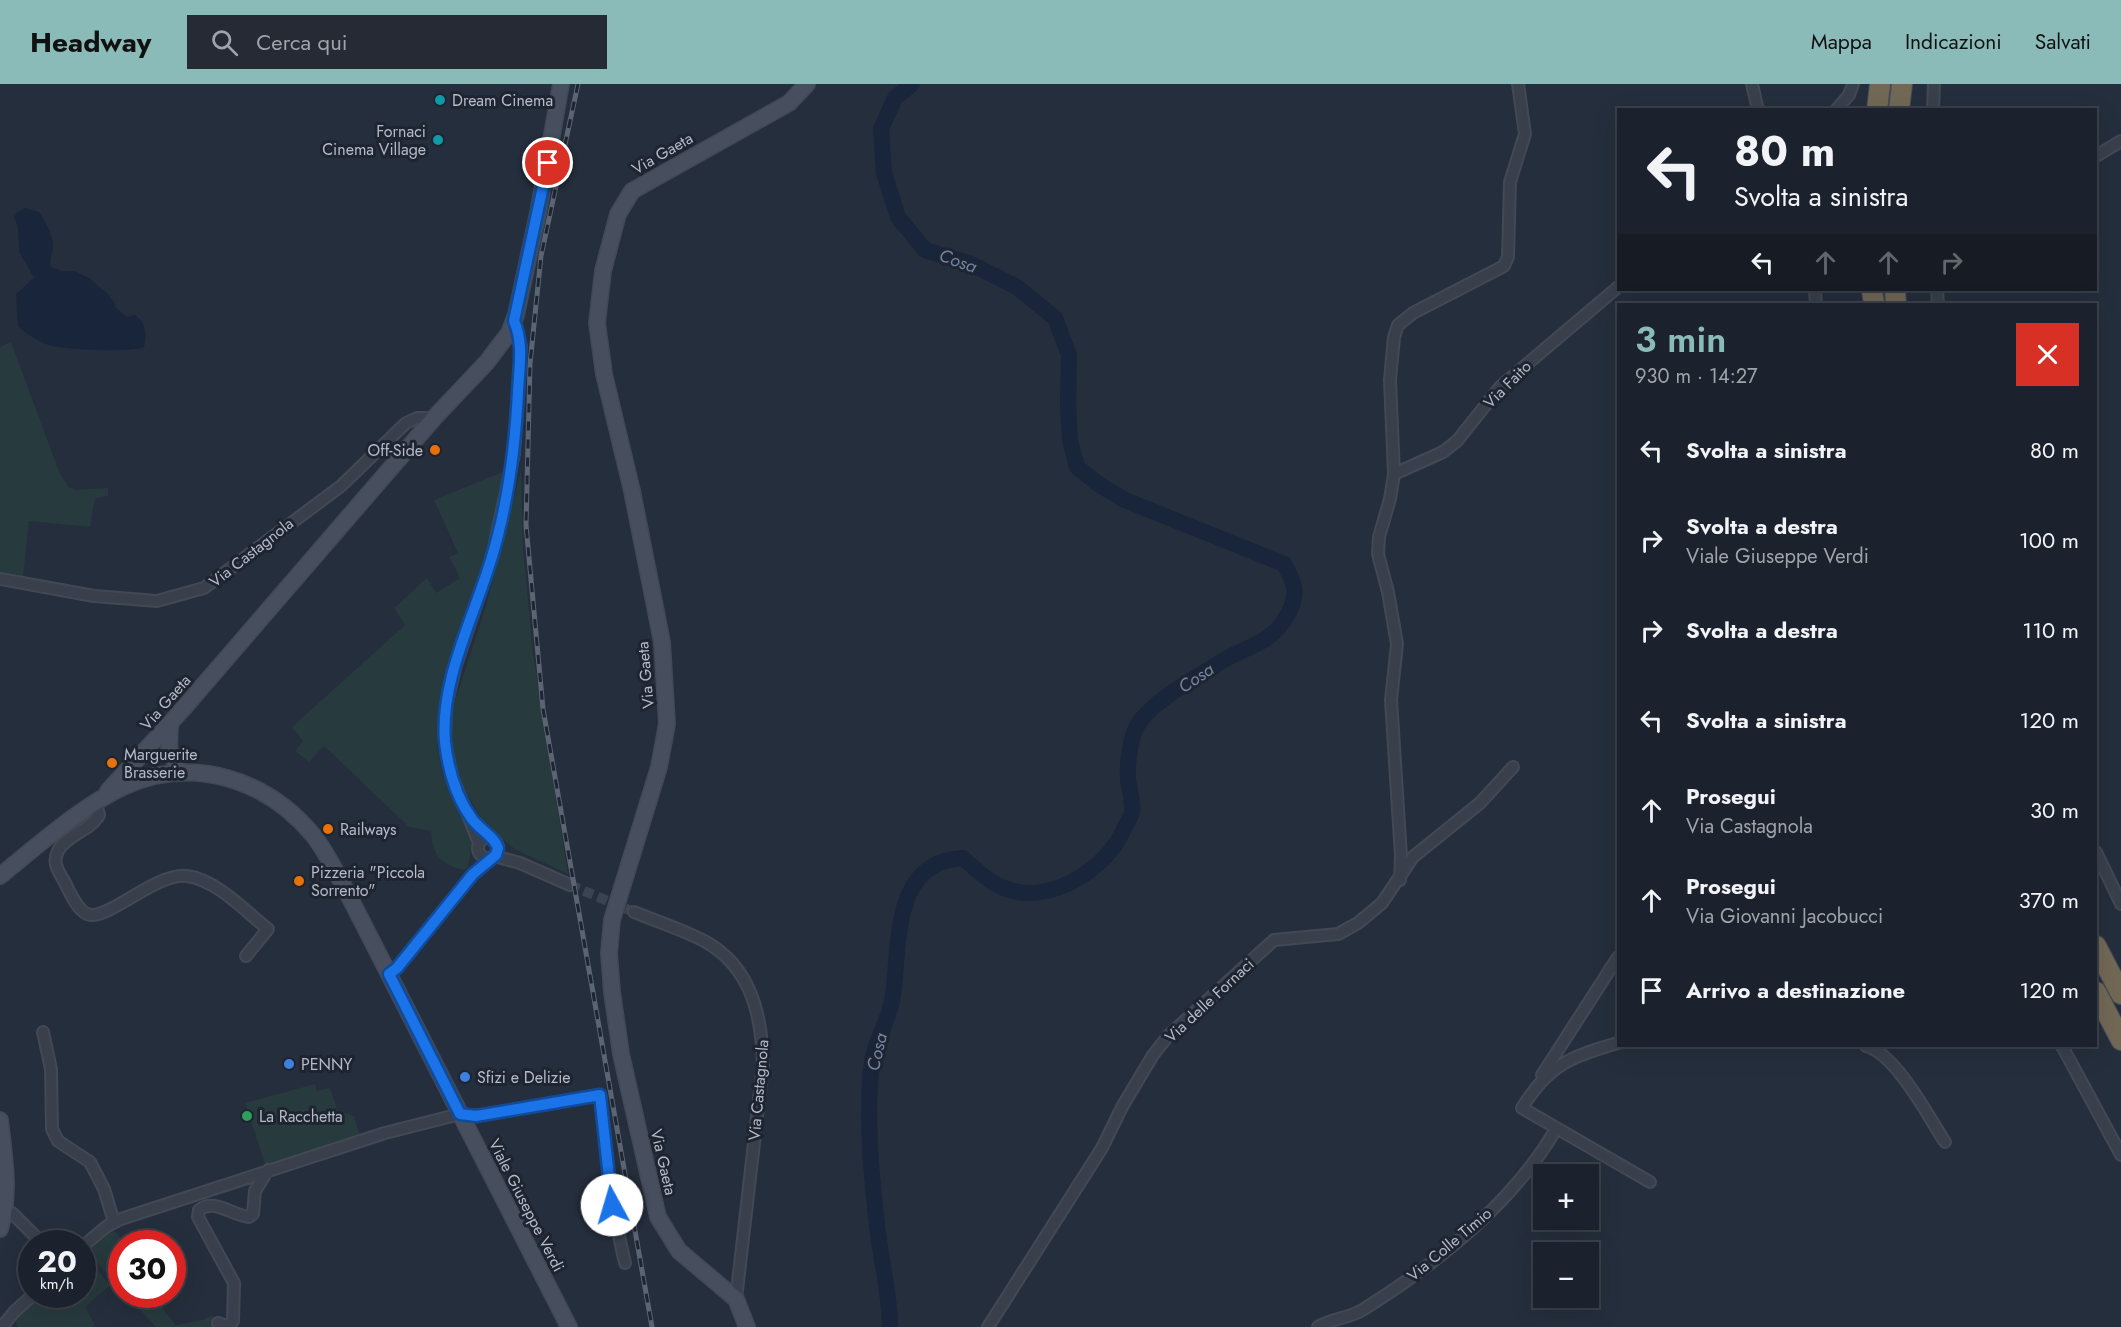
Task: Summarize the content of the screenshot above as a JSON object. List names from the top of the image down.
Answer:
{
  "streets": {
    "main road": ["Via Gaeta", "Viale Giuseppe Verdi"],
    "street": [
      "Via Faito",
      "Via Castagnola",
      "Via delle Fornaci",
      "Via Colle Timio"
    ]
  },
  "crossings": [
    ["Via Gaeta", "Via Castagnola"],
    ["Via Gaeta", "Viale Giuseppe Verdi"]
  ],
  "water": ["Cosa"],
  "places": [
    "Dream Cinema",
    "Fornaci Cinema Village",
    "Off-Side",
    "Marguerite Brasserie",
    "Railways",
    "Pizzeria \"Piccola Sorrento\"",
    "PENNY",
    "Sfizi e Delizie",
    "La Racchetta"
  ],
  "page": {
    "header": "Headway",
    "search": "Cerca qui",
    "nav": ["Mappa", "Indicazioni", "Salvati"],
    "turn": ["80 m", "Svolta a sinistra"],
    "heading": ["3 min", "930 m · 14:27"],
    "list": [
      {
        "name": "Svolta a sinistra",
        "value": "80 m"
      },
      {
        "name": "Svolta a destra",
        "note": "Viale Giuseppe Verdi",
        "value": "100 m"
      },
      {
        "name": "Svolta a destra",
        "value": "110 m"
      },
      {
        "name": "Svolta a sinistra",
        "value": "120 m"
      },
      {
        "name": "Prosegui",
        "note": "Via Castagnola",
        "value": "30 m"
      },
      {
        "name": "Prosegui",
        "note": "Via Giovanni Jacobucci",
        "value": "370 m"
      },
      {
        "name": "Arrivo a destinazione",
        "value": "120 m"
      }
    ],
    "map_buttons": ["+", "−"],
    "speed": "20 km/h",
    "limit": "30"
  }
}
